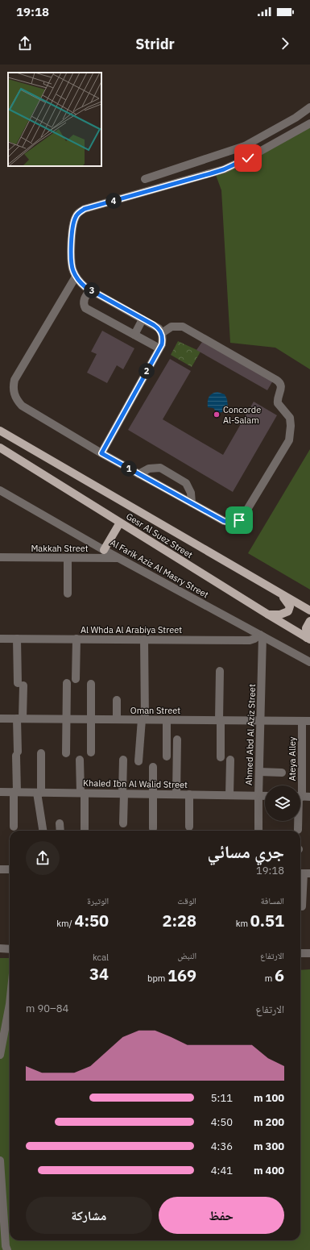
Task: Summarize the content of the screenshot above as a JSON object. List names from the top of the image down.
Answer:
{
  "streets": {
    "main road": ["Gesr Al Suez Street"],
    "street": [
      "Makkah Street",
      "Al Farik Aziz Al Masry Street",
      "Al Whda Al Arabiya Street",
      "Oman Street",
      "Ahmed Abd Al Aziz Street",
      "Ateya Alley",
      "Khaled Ibn Al Walid Street"
    ]
  },
  "crossings": [
    ["Makkah Street", "Al Farik Aziz Al Masry Street"],
    ["Al Farik Aziz Al Masry Street", "Al Whda Al Arabiya Street"],
    ["Al Farik Aziz Al Masry Street", "Ahmed Abd Al Aziz Street"],
    ["Al Whda Al Arabiya Street", "Ahmed Abd Al Aziz Street"],
    ["Oman Street", "Ahmed Abd Al Aziz Street"],
    ["Oman Street", "Ateya Alley"],
    ["Ahmed Abd Al Aziz Street", "Khaled Ibn Al Walid Street"]
  ],
  "places": ["Concorde Al-Salam"],
  "page": {
    "status": "19:18",
    "header": "Stridr",
    "pins": [
      "4",
      "3",
      "2",
      "1"
    ],
    "heading": ["جري مسائي", "19:18"],
    "stats": [
      ["المسافة", "0.51 km"],
      ["الوقت", "2:28"],
      ["الوتيرة", "4:50 /km"],
      ["الارتفاع", "6 m"],
      ["النبض", "169 bpm"],
      ["kcal", "34"]
    ],
    "chart": ["الارتفاع", "84–90 m"],
    "list": [
      {
        "name": "100 m",
        "note": "5:11"
      },
      {
        "name": "200 m",
        "note": "4:50"
      },
      {
        "name": "300 m",
        "note": "4:36"
      },
      {
        "name": "400 m",
        "note": "4:41"
      }
    ],
    "buttons": ["حفظ", "مشاركة"]
  }
}
